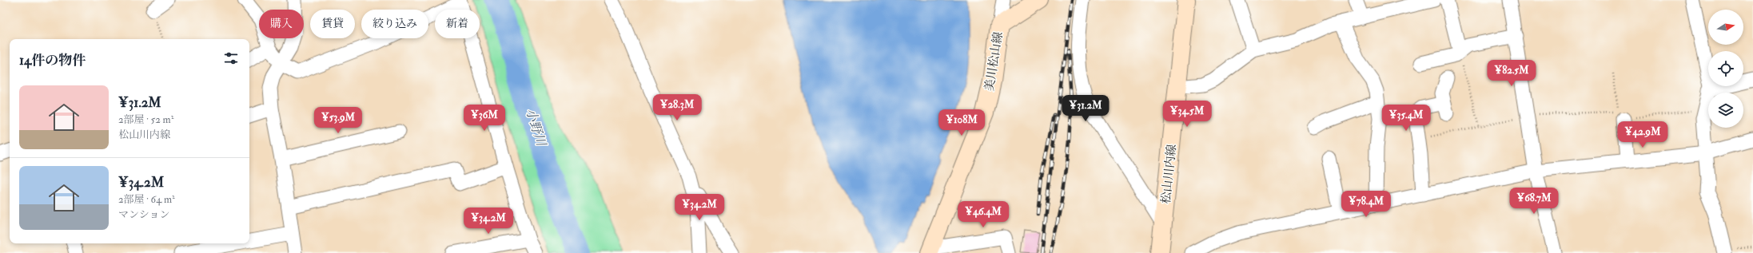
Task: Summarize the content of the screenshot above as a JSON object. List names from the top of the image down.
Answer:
{
  "streets": {
    "main road": ["美川松山線", "松山川内線"]
  },
  "water": ["小野川"],
  "north": "right",
  "page": {
    "chip": [
      "購入",
      "賃貸",
      "絞り込み",
      "新着"
    ],
    "heading": "14件の物件",
    "price": [
      "¥82.5M",
      "¥28.3M",
      "¥31.2M",
      "¥34.5M",
      "¥36M",
      "¥35.4M",
      "¥53.9M",
      "¥108M",
      "¥42.9M",
      "¥68.7M",
      "¥78.4M",
      "¥34.2M",
      "¥46.4M",
      "¥34.2M"
    ],
    "list": [
      {
        "name": "¥31.2M",
        "note": "2部屋 · 52 m² · 松山川内線"
      },
      {
        "name": "¥34.2M",
        "note": "2部屋 · 64 m² · マンション"
      }
    ]
  }
}
